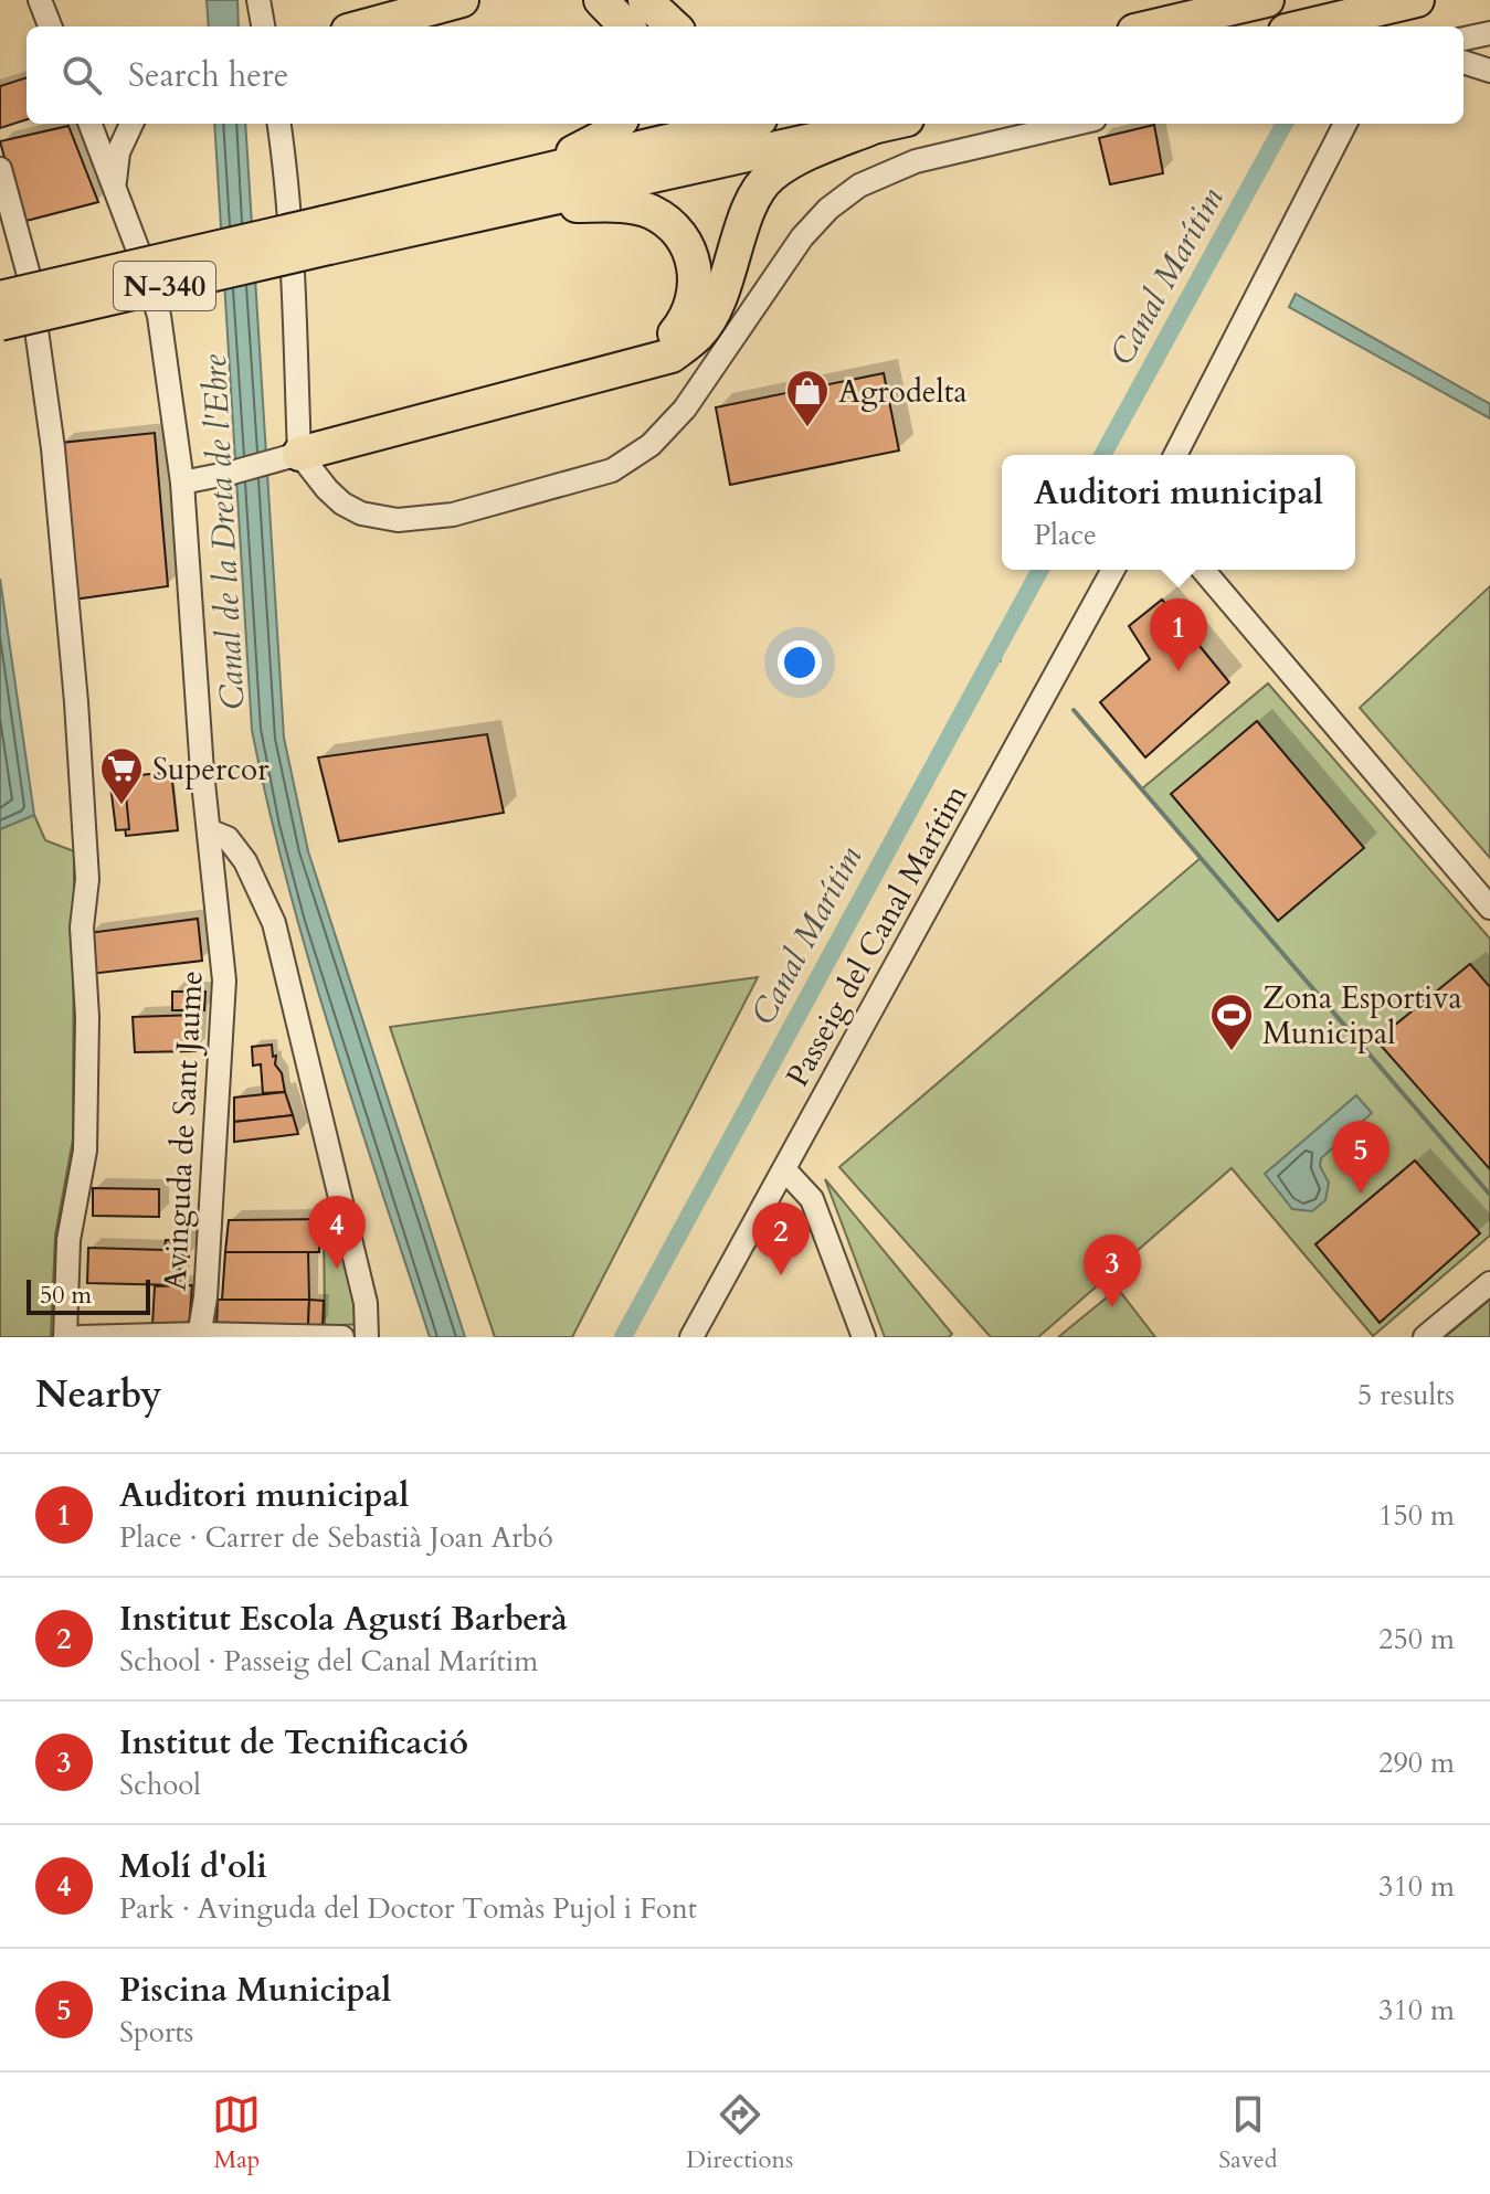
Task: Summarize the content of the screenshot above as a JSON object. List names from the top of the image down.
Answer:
{
  "streets": {
    "highway": ["N-340"],
    "street": ["Passeig del Canal Marítim", "Avinguda de Sant Jaume"]
  },
  "water": ["Canal Marítim", "Canal de la Dreta de l'Ebre"],
  "places": {
    "shop": ["Agrodelta"],
    "supermarket": ["Supercor"],
    "sports": ["Zona Esportiva Municipal"]
  },
  "scale_bar": "50 m",
  "page": {
    "search": "Search here",
    "popup": ["Auditori municipal", "Place"],
    "pins": [
      "1",
      "5",
      "4",
      "2",
      "3"
    ],
    "scale": "50 m",
    "heading": ["Nearby", "5 results"],
    "list": [
      {
        "mark": "1",
        "name": "Auditori municipal",
        "note": "Place · Carrer de Sebastià Joan Arbó",
        "value": "150 m"
      },
      {
        "mark": "2",
        "name": "Institut Escola Agustí Barberà",
        "note": "School · Passeig del Canal Marítim",
        "value": "250 m"
      },
      {
        "mark": "3",
        "name": "Institut de Tecnificació",
        "note": "School",
        "value": "290 m"
      },
      {
        "mark": "4",
        "name": "Molí d'oli",
        "note": "Park · Avinguda del Doctor Tomàs Pujol i Font",
        "value": "310 m"
      },
      {
        "mark": "5",
        "name": "Piscina Municipal",
        "note": "Sports",
        "value": "310 m"
      }
    ],
    "nav": ["Map", "Directions", "Saved"]
  }
}
